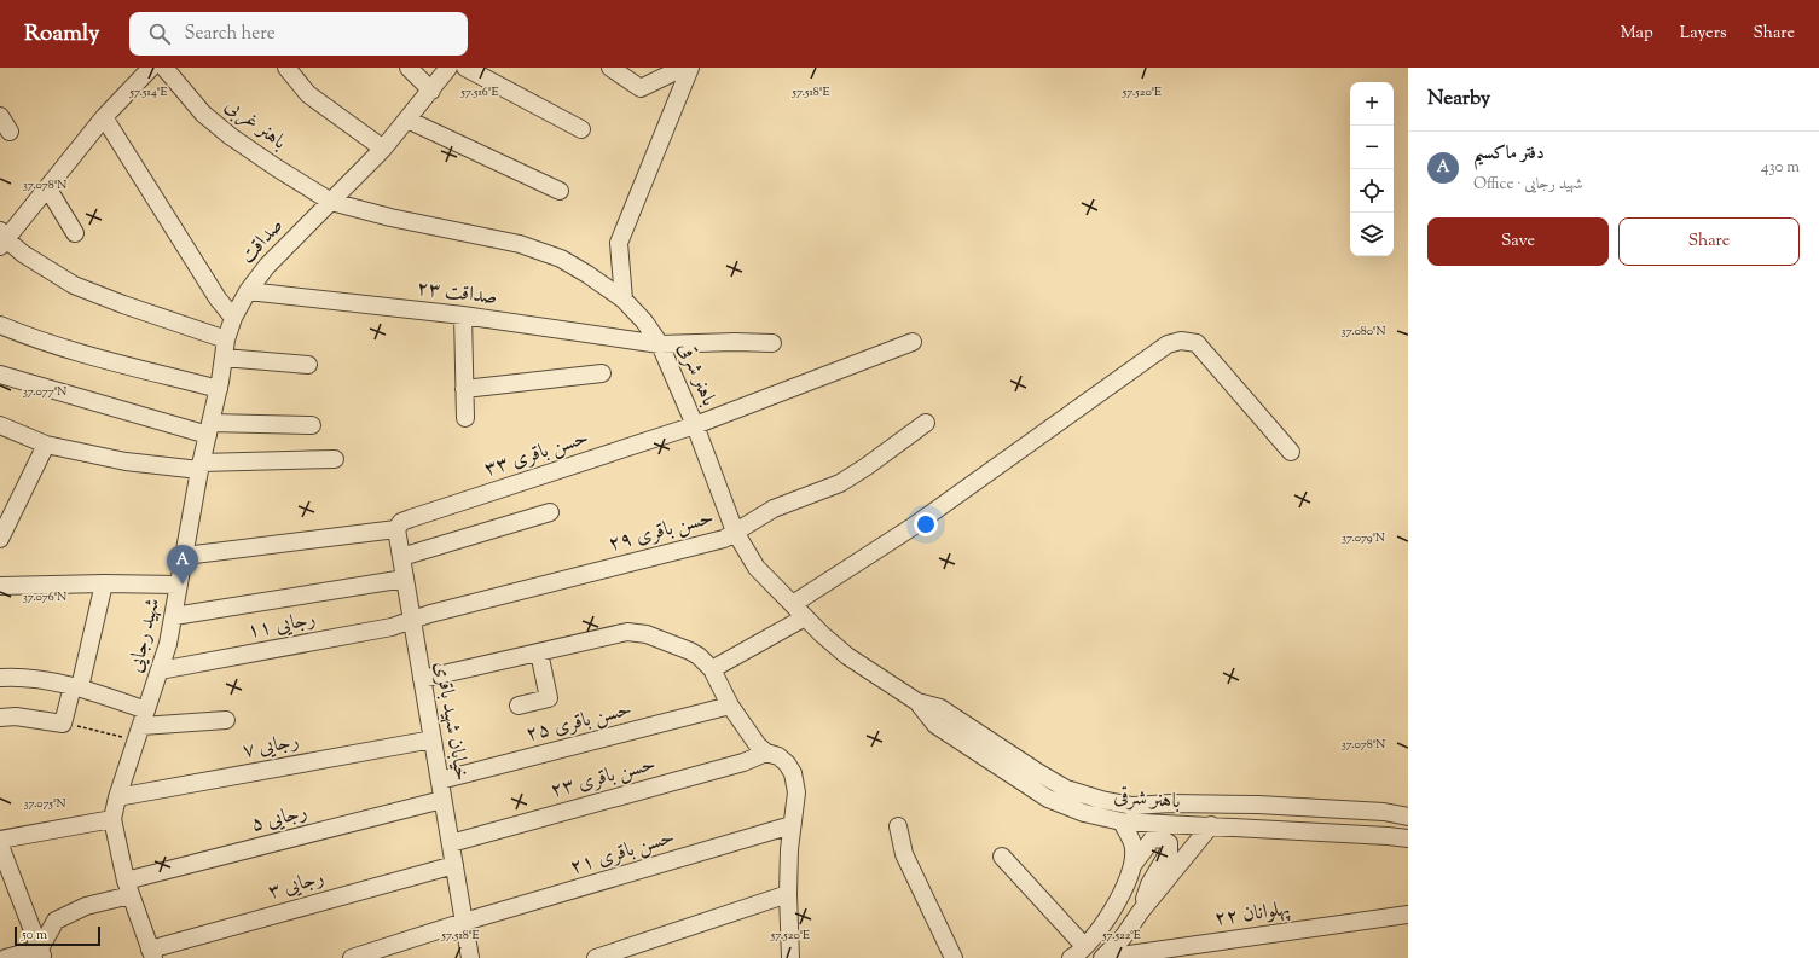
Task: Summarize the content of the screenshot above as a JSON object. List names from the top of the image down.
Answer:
{
  "streets": {
    "street": [
      "باهنر غربی",
      "صداقت",
      "صداقت ۲۳",
      "باهنر شرقی",
      "حسن باقری ۳۳",
      "حسن باقری ۲۹",
      "رجایی ۱۱",
      "شهید رجایی",
      "خیابان شهید باقری",
      "حسن باقری ۲۵",
      "رجایی ۷",
      "حسن باقری ۲۳",
      "رجایی ۵",
      "حسن باقری ۲۱",
      "رجایی ۳",
      "پهلوانان ۲۲"
    ]
  },
  "crossings": [
    ["باهنر غربی", "صداقت"],
    ["باهنر غربی", "باهنر شرقی"],
    ["صداقت", "صداقت ۲۳"],
    ["صداقت", "باهنر شرقی"],
    ["صداقت", "شهید رجایی"],
    ["صداقت ۲۳", "باهنر شرقی"],
    ["باهنر شرقی", "حسن باقری ۳۳"],
    ["باهنر شرقی", "حسن باقری ۲۹"],
    ["حسن باقری ۳۳", "خیابان شهید باقری"],
    ["حسن باقری ۲۹", "رجایی ۱۱"],
    ["حسن باقری ۲۹", "خیابان شهید باقری"],
    ["رجایی ۱۱", "شهید رجایی"],
    ["رجایی ۱۱", "خیابان شهید باقری"],
    ["شهید رجایی", "رجایی ۷"],
    ["شهید رجایی", "رجایی ۵"],
    ["شهید رجایی", "رجایی ۳"],
    ["خیابان شهید باقری", "حسن باقری ۲۵"],
    ["خیابان شهید باقری", "رجایی ۷"],
    ["خیابان شهید باقری", "حسن باقری ۲۳"],
    ["خیابان شهید باقری", "رجایی ۵"],
    ["خیابان شهید باقری", "حسن باقری ۲۱"],
    ["خیابان شهید باقری", "رجایی ۳"]
  ],
  "scale_bar": "50 m",
  "page": {
    "header": "Roamly",
    "search": "Search here",
    "nav": ["Map", "Layers", "Share"],
    "heading": "Nearby",
    "map_buttons": ["+", "−"],
    "list": [
      {
        "mark": "A",
        "name": "دفتر ماکسیم",
        "note": "Office · شهید رجایی",
        "value": "430 m"
      }
    ],
    "buttons": ["Save", "Share"],
    "pins": "A",
    "scale": "50 m"
  },
  "coordinates": [
    "57.514°E",
    "57.516°E",
    "57.518°E",
    "57.520°E",
    "37.078°N",
    "37.080°N",
    "37.077°N",
    "37.079°N",
    "37.076°N",
    "37.075°N",
    "57.522°E"
  ]
}
